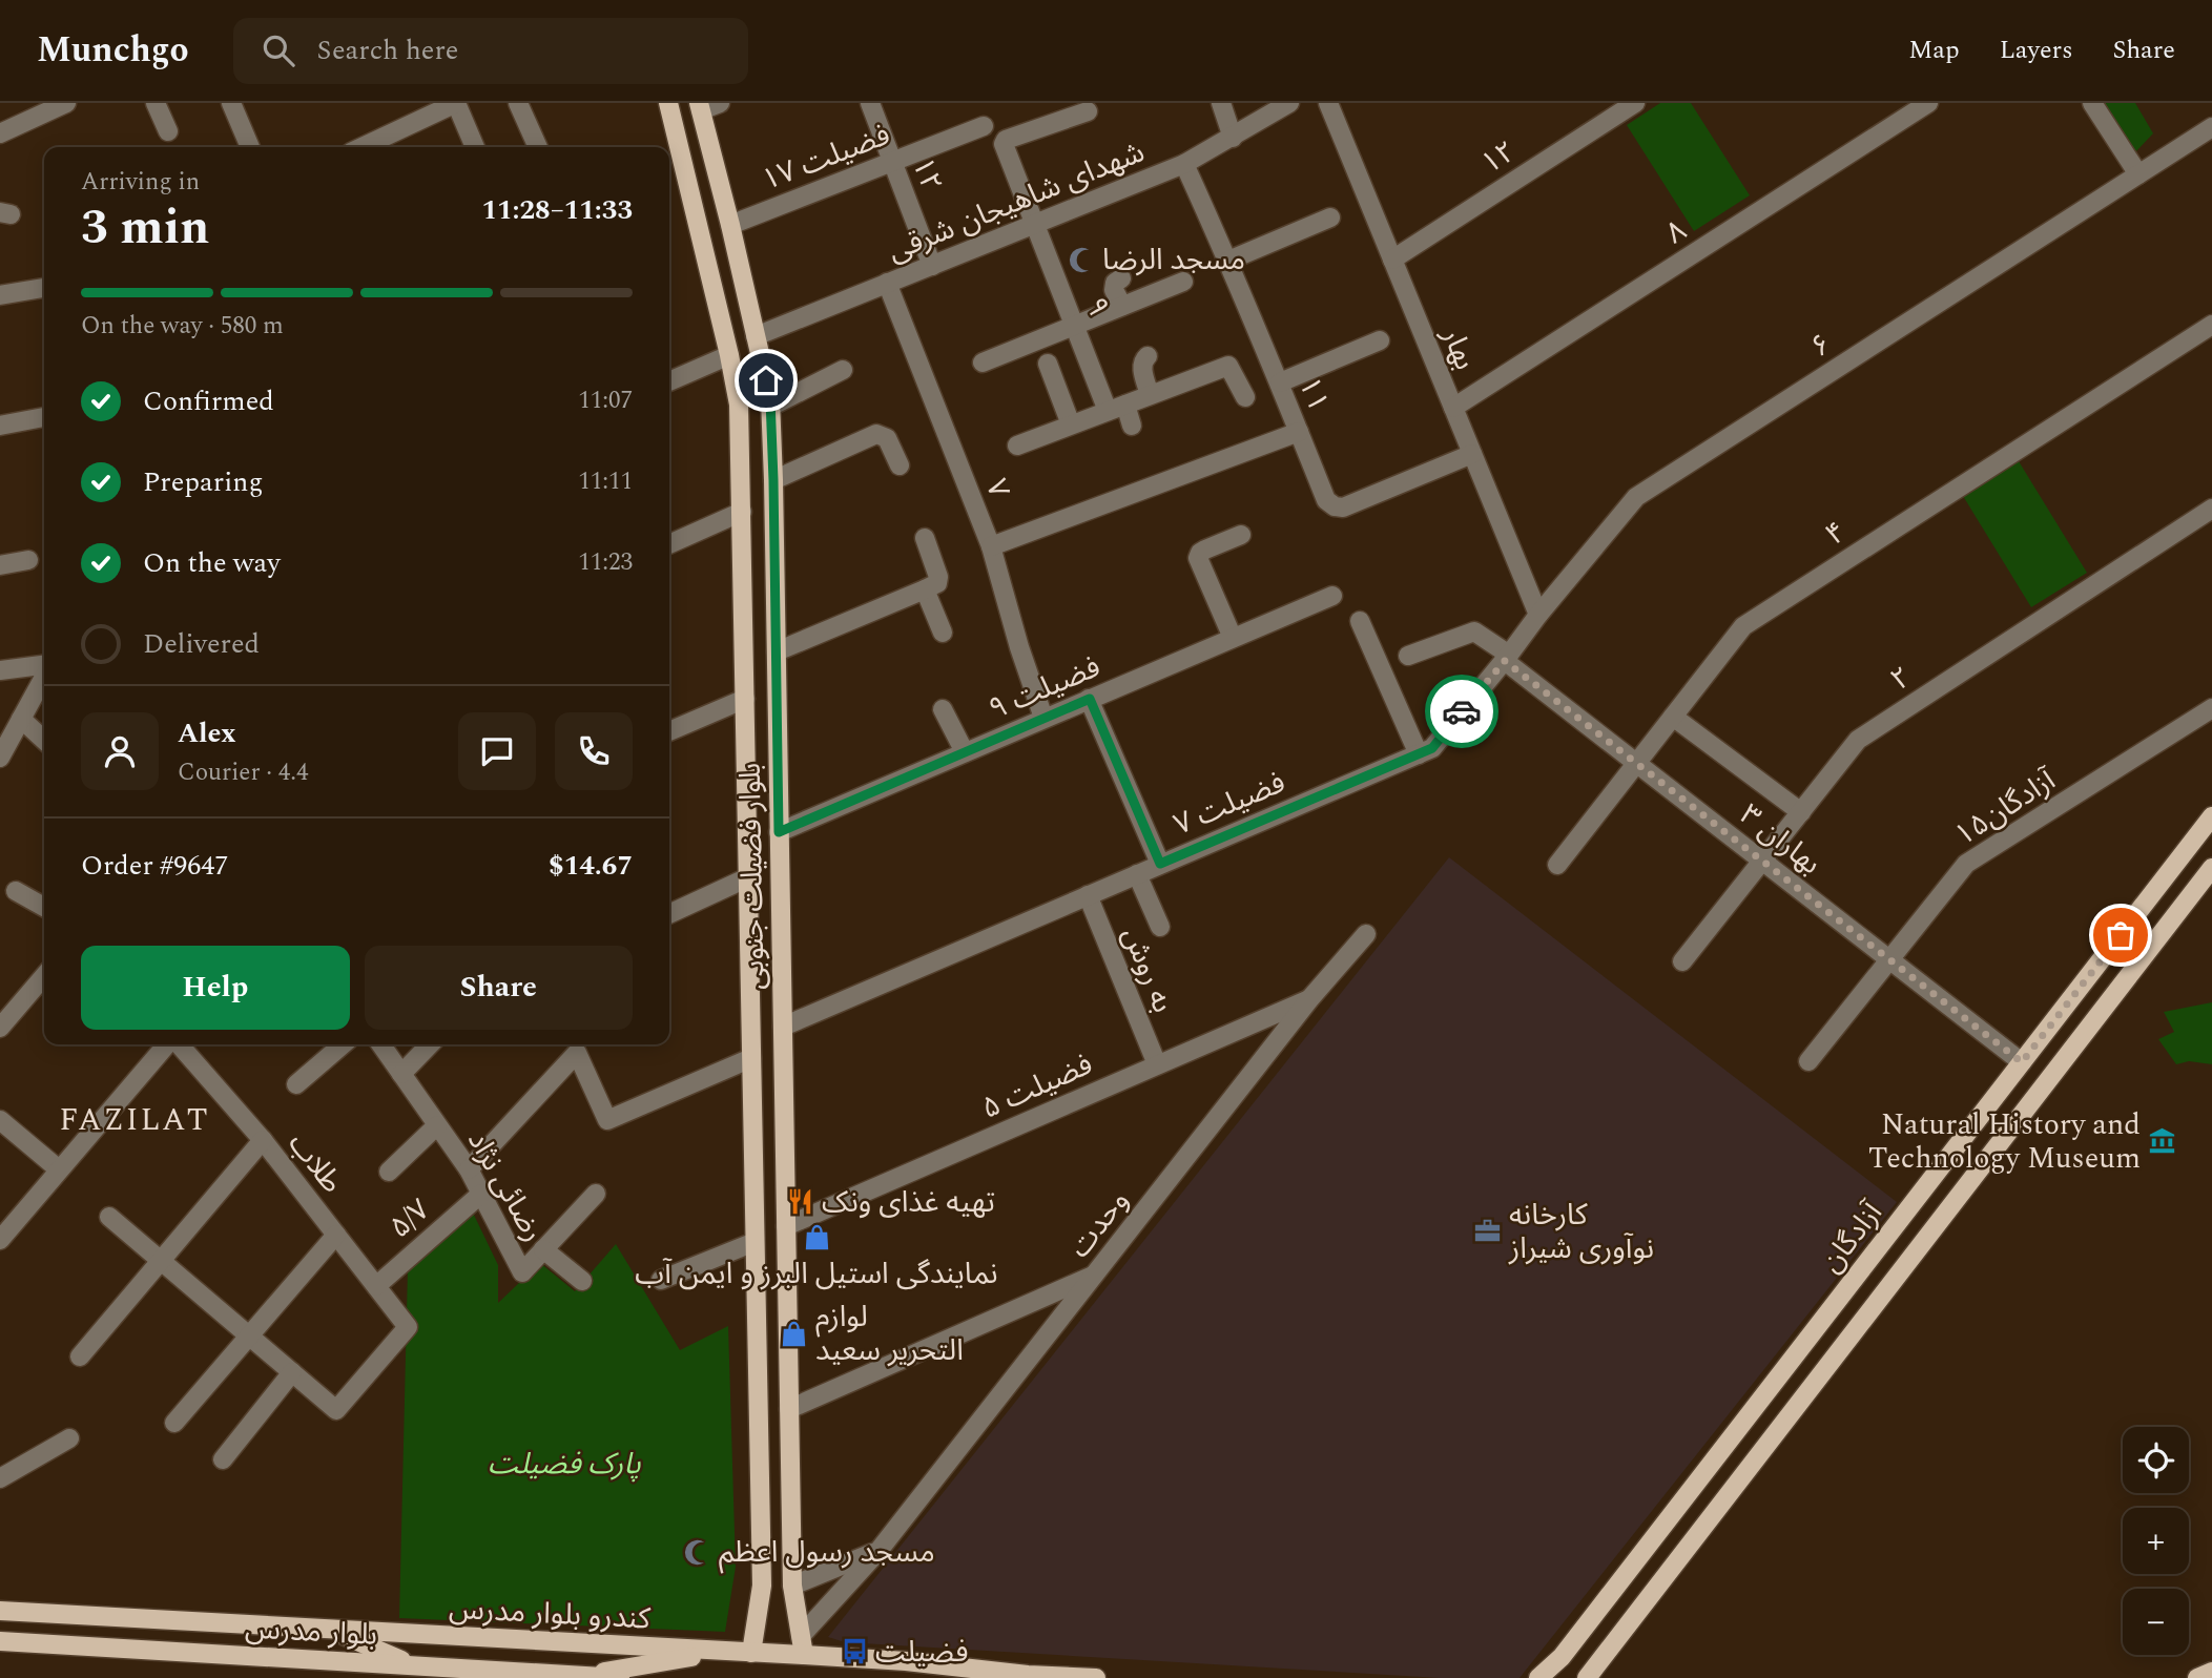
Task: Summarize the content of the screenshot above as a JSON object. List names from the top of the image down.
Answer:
{
  "streets": {
    "main road": [
      "بلوار فضیلت جنوبی",
      "آزادگان",
      "کندرو بلوار مدرس",
      "بلوار مدرس"
    ],
    "street": [
      "فضیلت ۱۷",
      "۱۲",
      "شهدای شاهیجان شرقی",
      "۸",
      "۹",
      "۶",
      "بهار",
      "۱۱",
      "۷",
      "۴",
      "۲",
      "فضیلت ۹",
      "فضیلت ۷",
      "آزادگان۱۵",
      "بهاران ۳",
      "به روش",
      "فضیلت ۵",
      "طلاب",
      "رضائی نژاد",
      "۵/۷",
      "وحدت"
    ]
  },
  "crossings": [
    ["فضیلت ۱۷", "۱۲"],
    ["فضیلت ۱۷", "بلوار فضیلت جنوبی"],
    ["۱۲", "شهدای شاهیجان شرقی"],
    ["۱۲", "بهار"],
    ["شهدای شاهیجان شرقی", "۹"],
    ["شهدای شاهیجان شرقی", "۱۱"],
    ["شهدای شاهیجان شرقی", "۷"],
    ["شهدای شاهیجان شرقی", "بلوار فضیلت جنوبی"],
    ["۸", "بهار"],
    ["۶", "بهار"],
    ["۶", "فضیلت ۷"],
    ["۶", "بهاران ۳"],
    ["بهار", "۱۱"],
    ["۷", "فضیلت ۹"],
    ["۴", "بهاران ۳"],
    ["۲", "بهاران ۳"],
    ["فضیلت ۹", "بلوار فضیلت جنوبی"],
    ["فضیلت ۷", "بهاران ۳"],
    ["فضیلت ۷", "بلوار فضیلت جنوبی"],
    ["فضیلت ۷", "به روش"],
    ["آزادگان۱۵", "بهاران ۳"],
    ["بهاران ۳", "آزادگان"],
    ["بلوار فضیلت جنوبی", "فضیلت ۵"],
    ["بلوار فضیلت جنوبی", "وحدت"],
    ["بلوار فضیلت جنوبی", "کندرو بلوار مدرس"],
    ["به روش", "فضیلت ۵"],
    ["فضیلت ۵", "وحدت"],
    ["طلاب", "۵/۷"],
    ["رضائی نژاد", "۵/۷"],
    ["وحدت", "کندرو بلوار مدرس"]
  ],
  "districts": ["FAZILAT"],
  "parks": ["پارک فضیلت"],
  "places": {
    "mosque": ["مسجد الرضا", "مسجد رسول اعظم"],
    "museum": ["Natural History and Technology Museum"],
    "restaurant": ["تهیه غذای ونک"],
    "office": ["کارخانه نوآوری شیراز"],
    "shop": ["نمایندگی استيل البرز و ایمن آب", "لوازم التحریر سعید"],
    "bus stop": ["فضیلت"]
  },
  "page": {
    "header": "Munchgo",
    "search": "Search here",
    "nav": ["Map", "Layers", "Share"],
    "heading": ["3 min", "Arriving in", "11:28–11:33"],
    "panel": [
      "Alex",
      "Courier · 4.4",
      "Order #9647",
      "$14.67"
    ],
    "bar": "On the way · 580 m",
    "list": [
      ["Confirmed", "11:07"],
      ["Preparing", "11:11"],
      ["On the way", "11:23"],
      "Delivered"
    ],
    "buttons": ["Help", "Share"],
    "map_buttons": ["+", "−"]
  }
}
